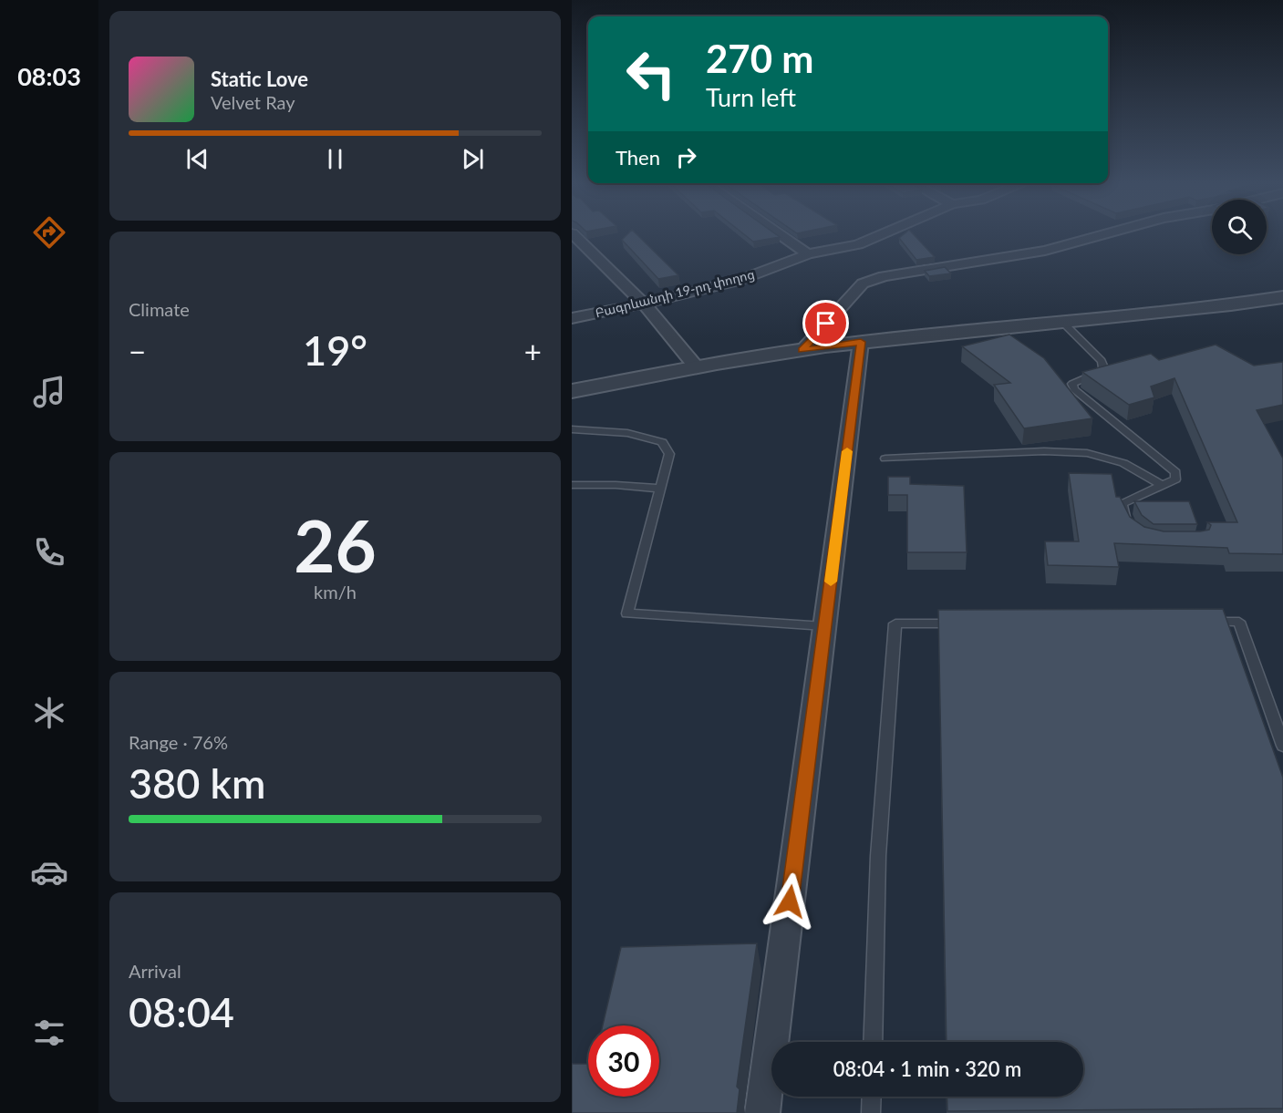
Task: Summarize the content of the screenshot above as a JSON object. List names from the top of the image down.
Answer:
{
  "streets": {
    "street": ["Բագրևանդի 19-րդ փողոց"]
  },
  "page": {
    "tabs": "08:03",
    "turn": ["270 m", "Turn left"],
    "song": ["Static Love", "Velvet Ray"],
    "then": "Then",
    "tile": [
      "Climate",
      ["26", "km/h"],
      ["Range · 76%", "380 km"],
      ["Arrival", "08:04"]
    ],
    "heat": ["−", "19°", "+"],
    "limit": "30",
    "trip": "08:04 · 1 min · 320 m"
  }
}
